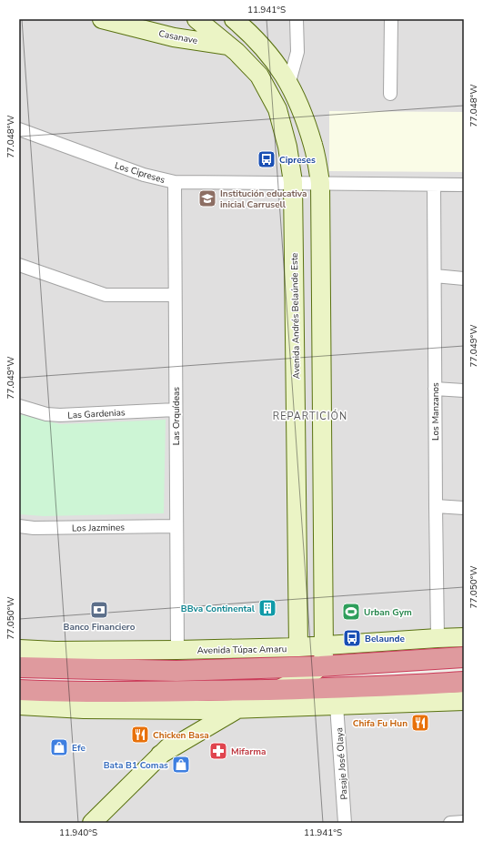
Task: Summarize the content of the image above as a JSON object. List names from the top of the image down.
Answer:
{
  "streets": {
    "highway": ["Avenida Túpac Amaru"],
    "street": [
      "Casanave",
      "Los Cipreses",
      "Avenida Andrés Belaúnde Este",
      "Los Manzanos",
      "Las Gardenias",
      "Las Orquídeas",
      "Los Jazmines",
      "Pasaje José Olaya"
    ]
  },
  "crossings": [
    ["Casanave", "Avenida Andrés Belaúnde Este"],
    ["Los Cipreses", "Avenida Andrés Belaúnde Este"],
    ["Los Cipreses", "Los Manzanos"],
    ["Los Cipreses", "Las Orquídeas"],
    ["Avenida Andrés Belaúnde Este", "Avenida Túpac Amaru"],
    ["Los Manzanos", "Avenida Túpac Amaru"],
    ["Las Gardenias", "Las Orquídeas"],
    ["Las Orquídeas", "Los Jazmines"],
    ["Las Orquídeas", "Avenida Túpac Amaru"]
  ],
  "districts": ["REPARTICIÓN"],
  "places": {
    "bus stop": ["Cipreses", "Belaunde"],
    "school or university": ["Institución educativa inicial Carrusell"],
    "building": ["BBva Continental"],
    "bank": ["Banco Financiero"],
    "sports": ["Urban Gym"],
    "restaurant": ["Chifa Fu Hun", "Chicken Basa"],
    "shop": ["Efe", "Bata B1 Comas"],
    "pharmacy": ["Mifarma"]
  },
  "coordinates": [
    "11.941°S",
    "77.048°W",
    "77.049°W",
    "77.050°W",
    "11.940°S"
  ]
}
